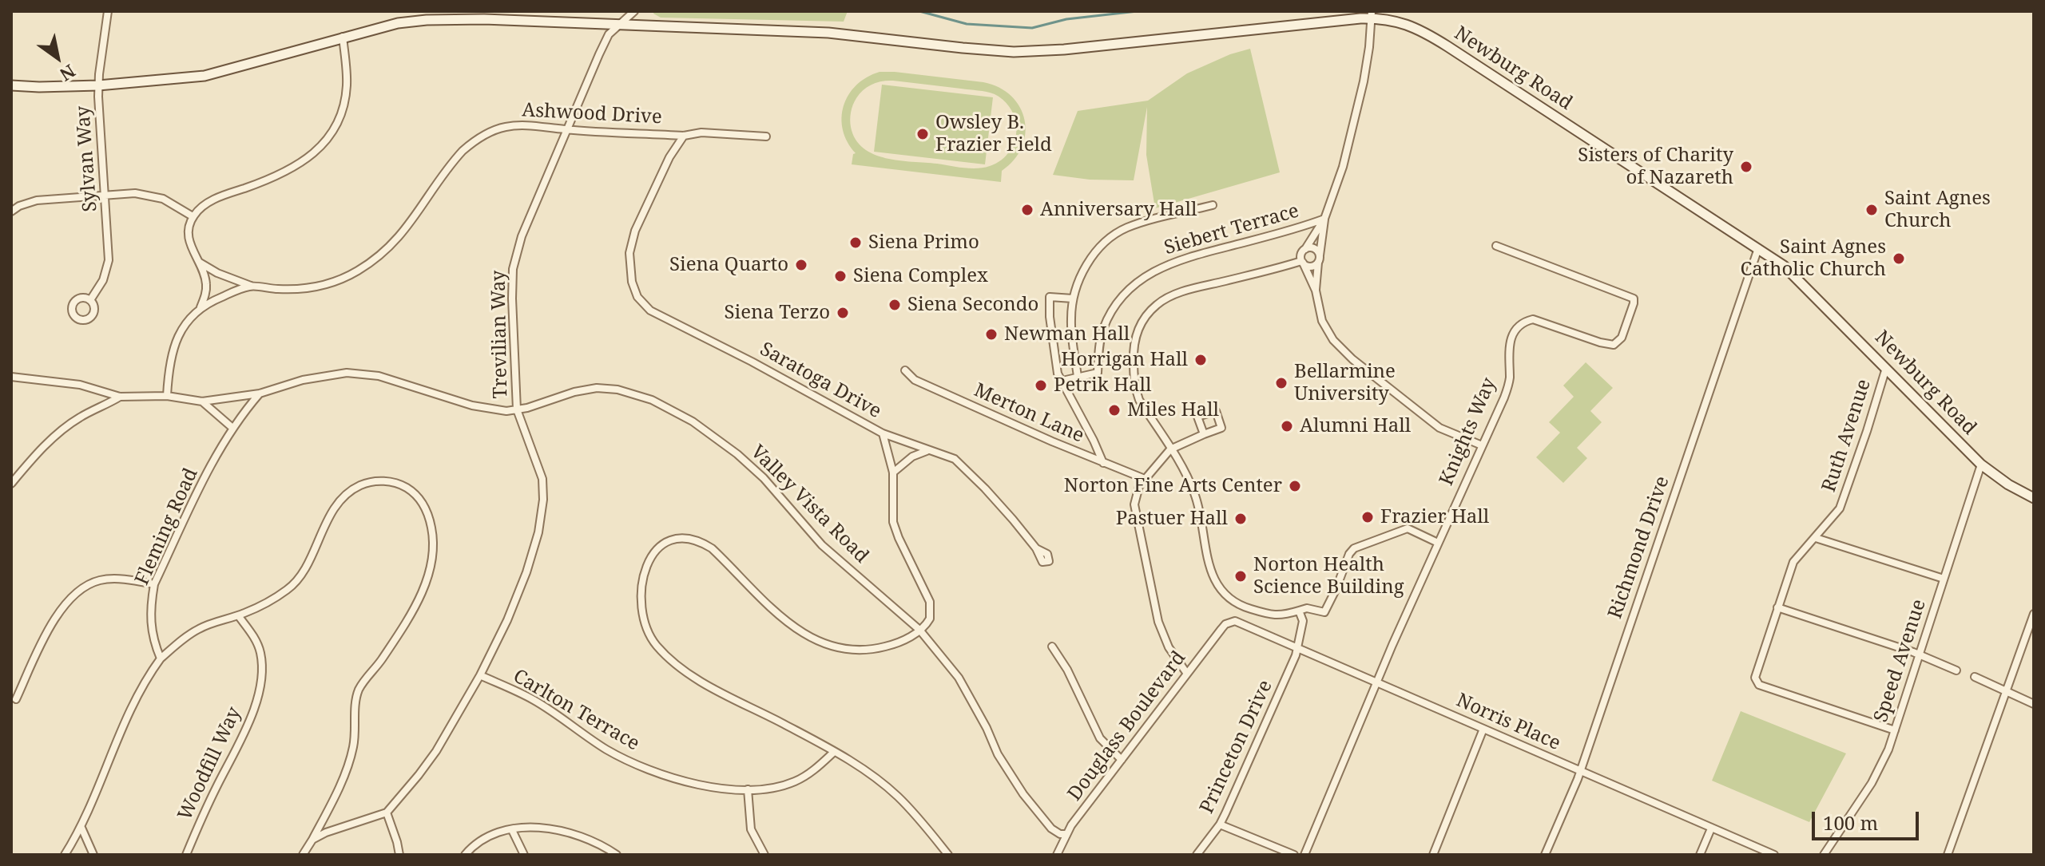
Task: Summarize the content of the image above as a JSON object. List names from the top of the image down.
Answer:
{
  "streets": {
    "main road": ["Newburg Road"],
    "street": [
      "Ashwood Drive",
      "Sylvan Way",
      "Siebert Terrace",
      "Trevilian Way",
      "Saratoga Drive",
      "Merton Lane",
      "Knights Way",
      "Ruth Avenue",
      "Valley Vista Road",
      "Fleming Road",
      "Richmond Drive",
      "Speed Avenue",
      "Carlton Terrace",
      "Norris Place",
      "Douglass Boulevard",
      "Princeton Drive",
      "Woodfill Way"
    ]
  },
  "crossings": [
    ["Newburg Road", "Sylvan Way"],
    ["Newburg Road", "Trevilian Way"],
    ["Newburg Road", "Ruth Avenue"],
    ["Newburg Road", "Richmond Drive"],
    ["Newburg Road", "Speed Avenue"],
    ["Ashwood Drive", "Trevilian Way"],
    ["Ashwood Drive", "Saratoga Drive"],
    ["Ashwood Drive", "Valley Vista Road"],
    ["Trevilian Way", "Valley Vista Road"],
    ["Trevilian Way", "Carlton Terrace"],
    ["Saratoga Drive", "Valley Vista Road"],
    ["Knights Way", "Norris Place"],
    ["Ruth Avenue", "Speed Avenue"],
    ["Valley Vista Road", "Fleming Road"],
    ["Valley Vista Road", "Douglass Boulevard"],
    ["Richmond Drive", "Norris Place"],
    ["Norris Place", "Douglass Boulevard"],
    ["Norris Place", "Princeton Drive"]
  ],
  "places": [
    "Owsley B. Frazier Field",
    "Sisters of Charity of Nazareth",
    "Anniversary Hall",
    "Saint Agnes Church",
    "Siena Primo",
    "Saint Agnes Catholic Church",
    "Siena Quarto",
    "Siena Complex",
    "Siena Secondo",
    "Siena Terzo",
    "Newman Hall",
    "Horrigan Hall",
    "Bellarmine University",
    "Petrik Hall",
    "Miles Hall",
    "Alumni Hall",
    "Norton Fine Arts Center",
    "Frazier Hall",
    "Pastuer Hall",
    "Norton Health Science Building"
  ],
  "scale_bar": "100 m",
  "north": "bottom right"
}
